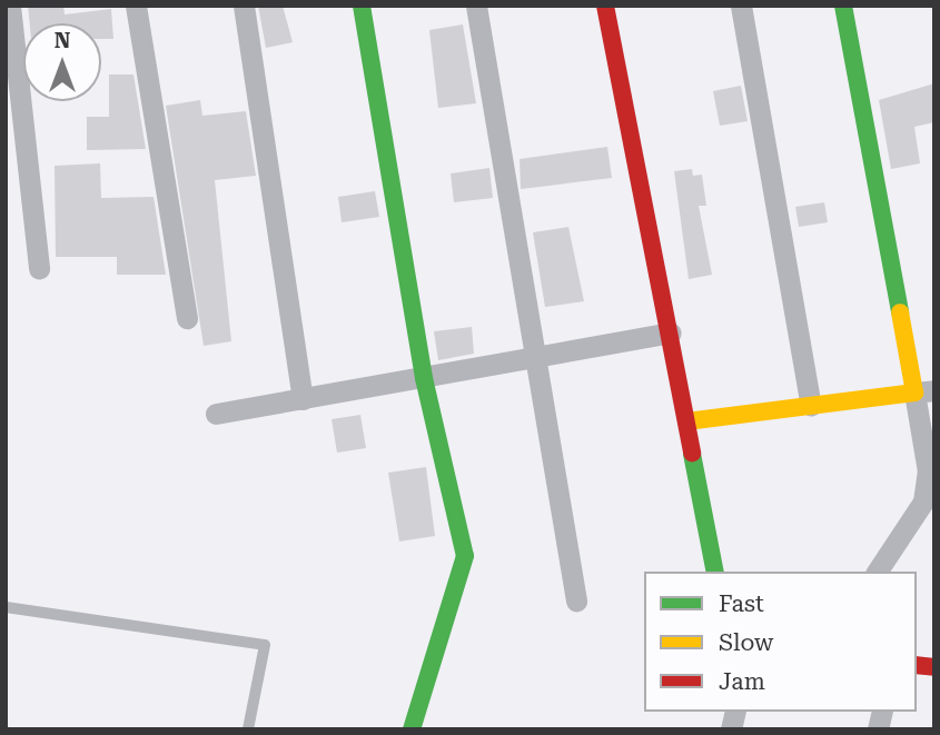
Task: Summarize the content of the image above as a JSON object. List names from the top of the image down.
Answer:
{
  "legend": ["Fast", "Slow", "Jam"],
  "north": "top"
}
